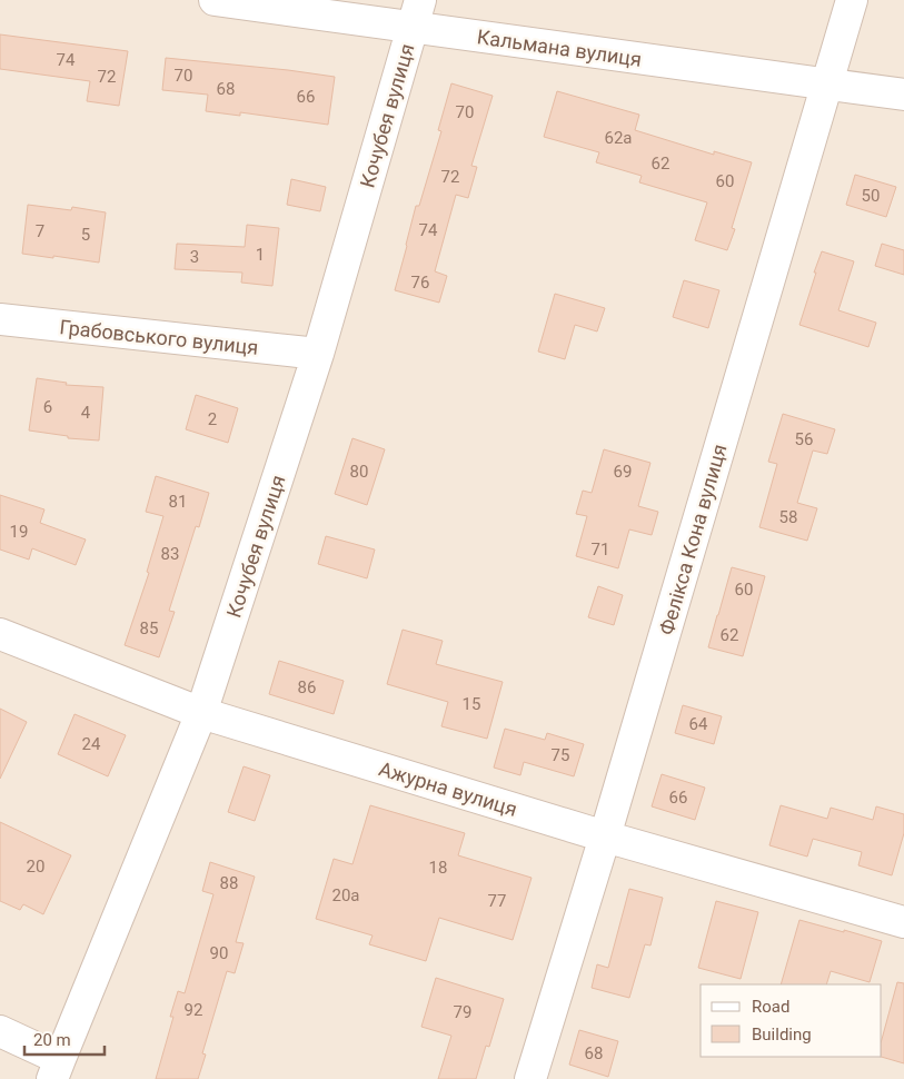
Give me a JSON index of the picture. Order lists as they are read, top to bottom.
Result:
{
  "streets": {
    "street": [
      "Кальмана вулиця",
      "Кочубея вулиця",
      "Грабовського вулиця",
      "Фелікса Кона вулиця",
      "Ажурна вулиця"
    ]
  },
  "crossings": [
    ["Кальмана вулиця", "Кочубея вулиця"],
    ["Кальмана вулиця", "Фелікса Кона вулиця"],
    ["Кочубея вулиця", "Грабовського вулиця"],
    ["Кочубея вулиця", "Ажурна вулиця"],
    ["Фелікса Кона вулиця", "Ажурна вулиця"]
  ],
  "house_numbers": [
    "74",
    "70",
    "72",
    "68",
    "66",
    "70",
    "62а",
    "62",
    "72",
    "60",
    "50",
    "74",
    "7",
    "5",
    "1",
    "3",
    "76",
    "6",
    "4",
    "2",
    "56",
    "80",
    "69",
    "81",
    "58",
    "19",
    "71",
    "83",
    "60",
    "85",
    "62",
    "86",
    "15",
    "64",
    "24",
    "75",
    "66",
    "20",
    "18",
    "88",
    "20а",
    "77",
    "90",
    "92",
    "79",
    "68"
  ],
  "legend": ["Road", "Building"],
  "scale_bar": "20 m"
}
